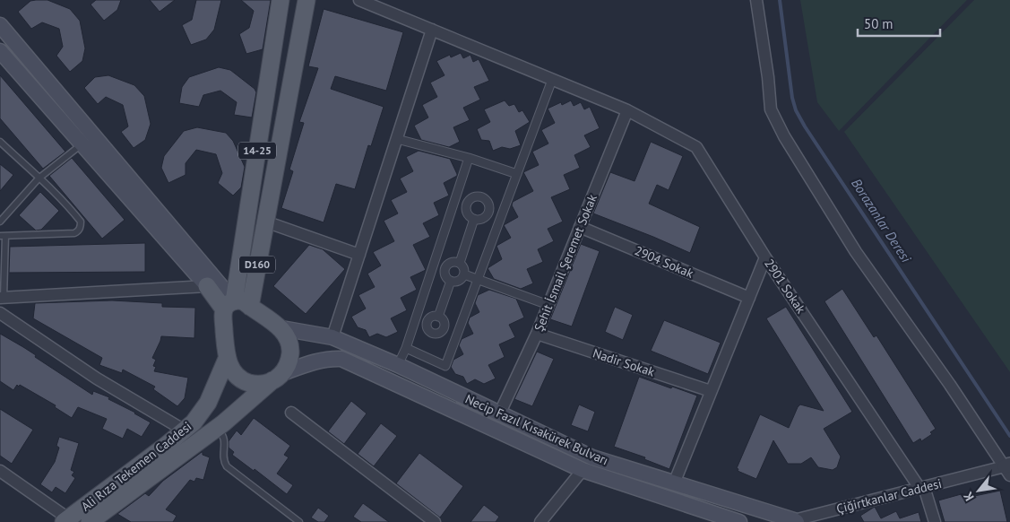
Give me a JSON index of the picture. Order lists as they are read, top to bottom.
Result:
{
  "streets": {
    "main road": [
      "14-25",
      "D160",
      "Necip Fazıl Kısakürek Bulvarı",
      "Ali Rıza Tekemen Caddesi"
    ],
    "street": [
      "2904 Sokak",
      "Şehit İsmail Şeremet Sokak",
      "2901 Sokak",
      "Nadir Sokak",
      "Çiğirtkanlar Caddesi"
    ]
  },
  "crossings": [
    ["14-25", "D160"],
    ["14-25", "Necip Fazıl Kısakürek Bulvarı"],
    ["14-25", "Ali Rıza Tekemen Caddesi"],
    ["2904 Sokak", "Şehit İsmail Şeremet Sokak"],
    ["Şehit İsmail Şeremet Sokak", "2901 Sokak"],
    ["Şehit İsmail Şeremet Sokak", "Nadir Sokak"],
    ["Şehit İsmail Şeremet Sokak", "Necip Fazıl Kısakürek Bulvarı"],
    ["D160", "Necip Fazıl Kısakürek Bulvarı"],
    ["D160", "Ali Rıza Tekemen Caddesi"],
    ["2901 Sokak", "Çiğirtkanlar Caddesi"],
    ["Necip Fazıl Kısakürek Bulvarı", "Ali Rıza Tekemen Caddesi"],
    ["Necip Fazıl Kısakürek Bulvarı", "Çiğirtkanlar Caddesi"]
  ],
  "water": ["Borazanlar Deresi"],
  "scale_bar": "50 m",
  "north": "bottom left"
}
